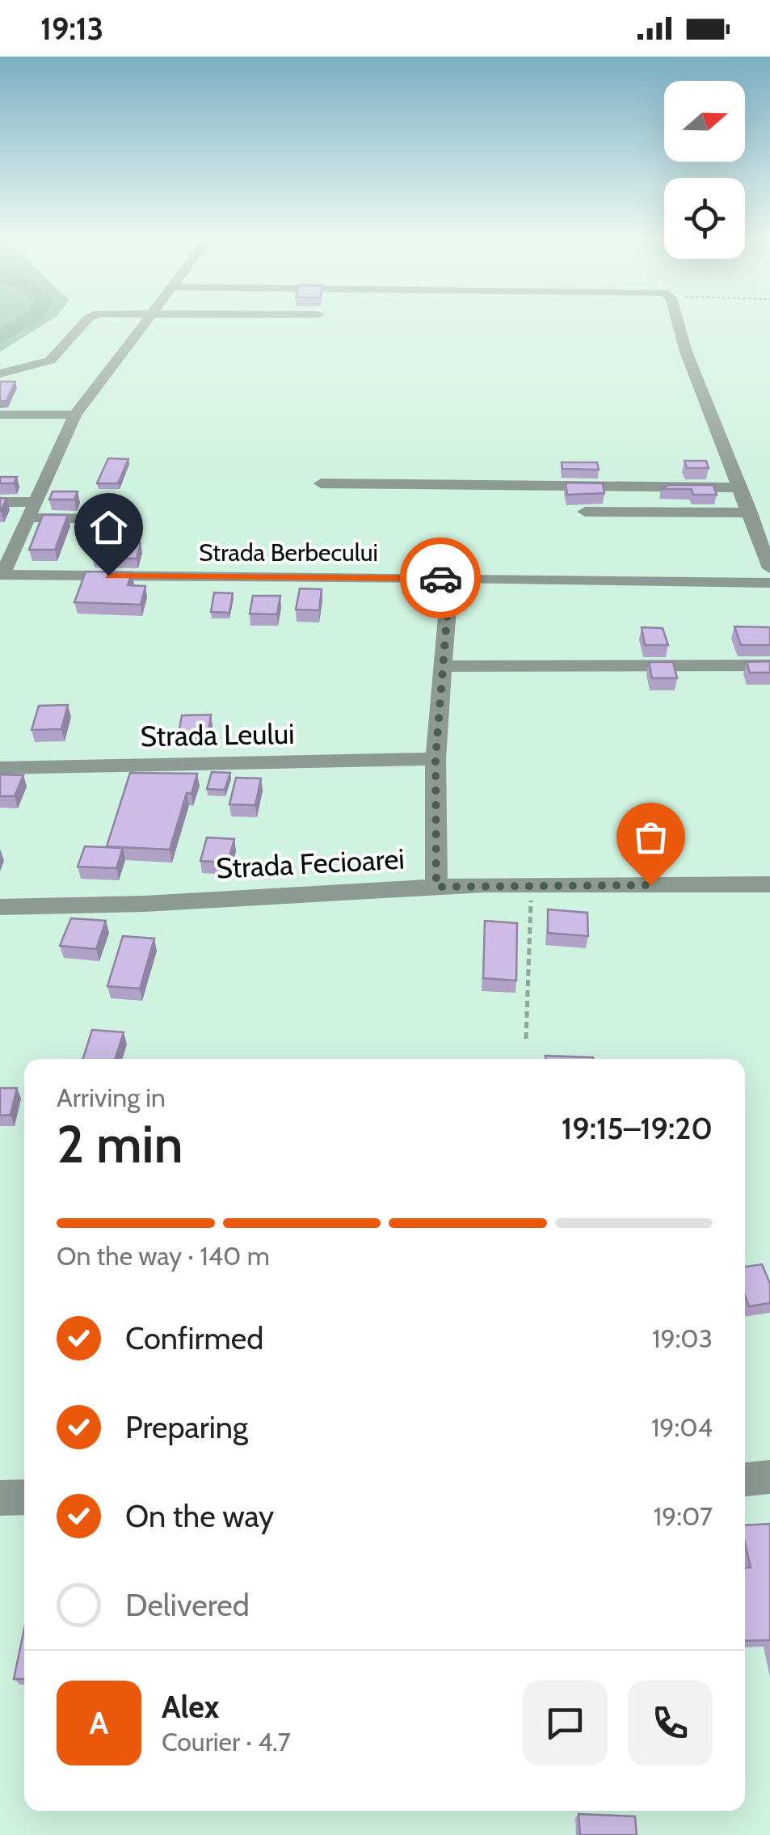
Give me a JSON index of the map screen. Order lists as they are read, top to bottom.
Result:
{
  "streets": {
    "street": ["Strada Berbecului", "Strada Leului", "Strada Fecioarei"]
  },
  "north": "right",
  "page": {
    "status": "19:13",
    "heading": ["2 min", "Arriving in", "19:15–19:20"],
    "panel": ["Alex", "Courier · 4.7"],
    "bar": "On the way · 140 m",
    "list": [
      ["Confirmed", "19:03"],
      ["Preparing", "19:04"],
      ["On the way", "19:07"],
      "Delivered"
    ],
    "round": "A"
  }
}
